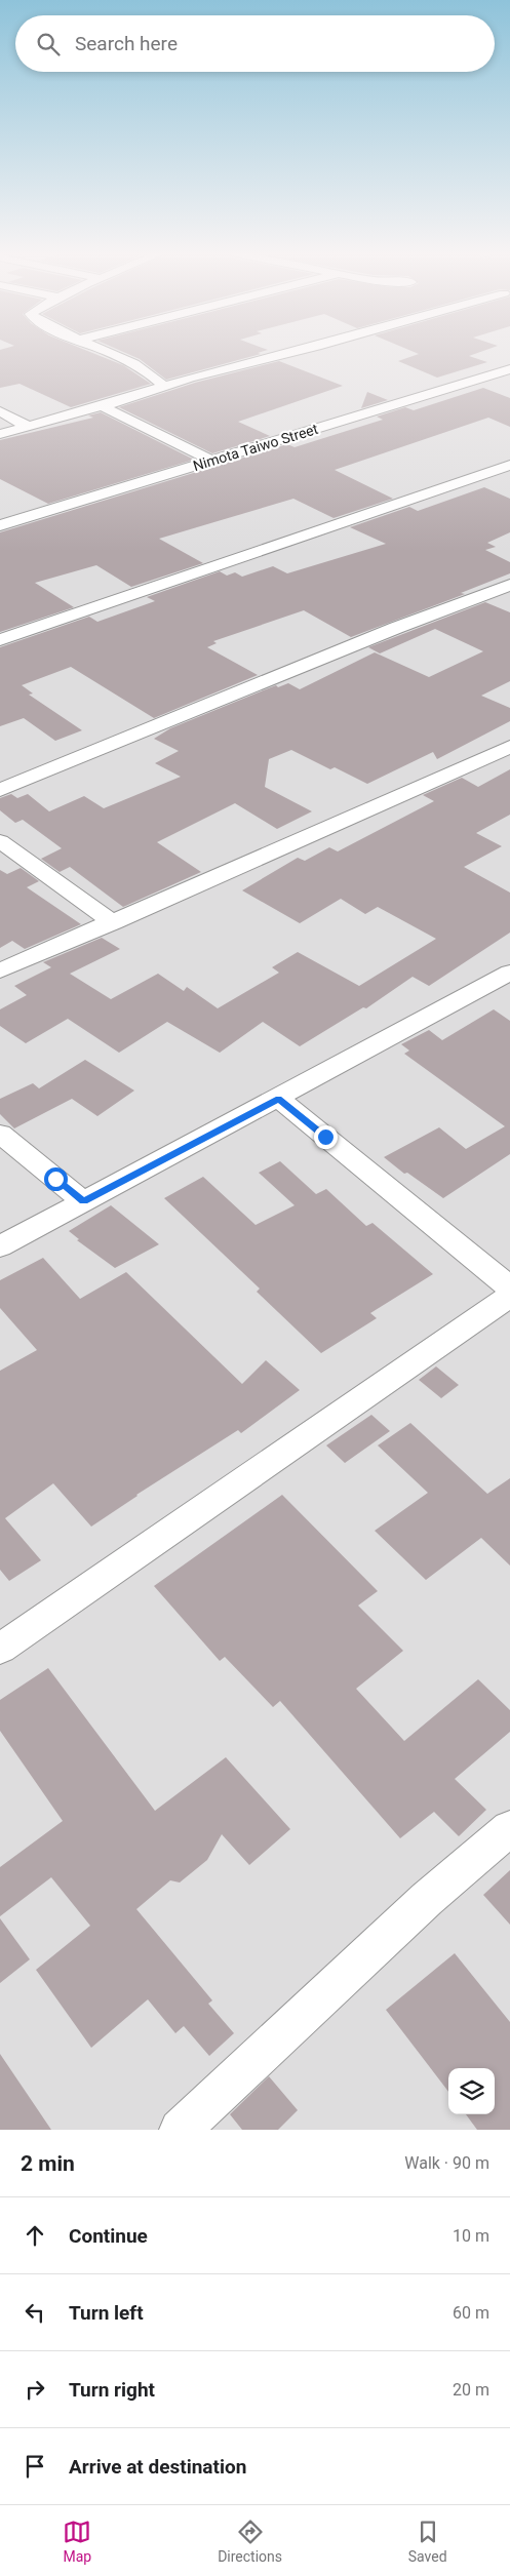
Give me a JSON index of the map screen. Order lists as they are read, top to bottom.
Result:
{
  "streets": {
    "street": ["Nimota Taiwo Street"]
  },
  "page": {
    "search": "Search here",
    "heading": ["2 min", "Walk · 90 m"],
    "list": [
      ["Continue", "10 m"],
      ["Turn left", "60 m"],
      ["Turn right", "20 m"],
      "Arrive at destination"
    ],
    "nav": ["Map", "Directions", "Saved"]
  }
}
